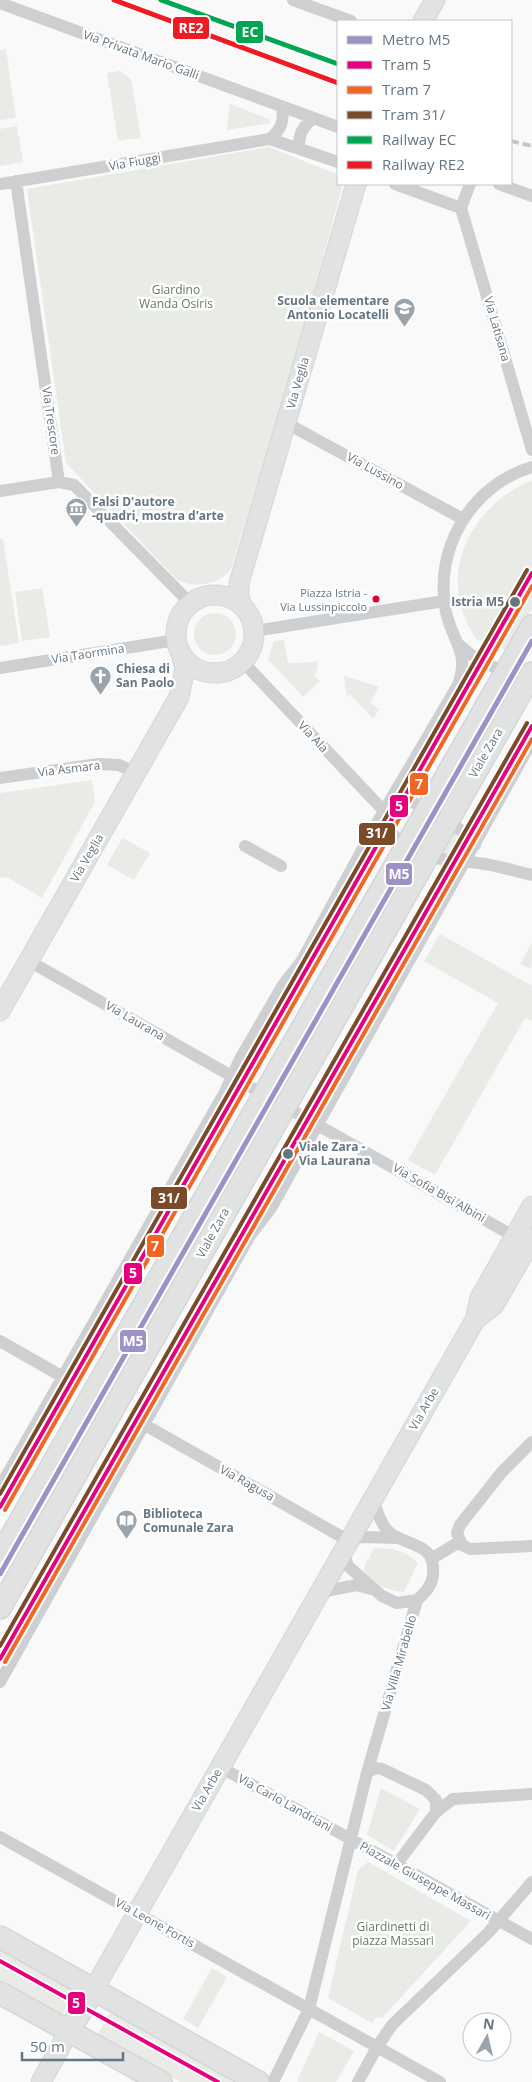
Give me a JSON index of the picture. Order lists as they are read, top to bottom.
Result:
{
  "streets": {
    "main road": ["Viale Zara"],
    "street": [
      "Via Privata Mario Galli",
      "Via Fiuggi",
      "Via Latisana",
      "Via Veglia",
      "Via Trescore",
      "Via Lussino",
      "Via Taormina",
      "Via Ala",
      "Via Asmara",
      "Via Laurana",
      "Via Sofia Bisi Albini",
      "Via Arbe",
      "Via Ragusa",
      "Via Villa Mirabello",
      "Via Carlo Landriani",
      "Piazzale Giuseppe Massari",
      "Via Leone Fortis"
    ]
  },
  "crossings": [
    ["Via Fiuggi", "Via Trescore"],
    ["Via Veglia", "Via Lussino"],
    ["Via Veglia", "Via Taormina"],
    ["Via Veglia", "Via Ala"],
    ["Via Veglia", "Via Asmara"],
    ["Via Veglia", "Via Laurana"],
    ["Via Taormina", "Via Ala"],
    ["Viale Zara", "Via Sofia Bisi Albini"],
    ["Via Sofia Bisi Albini", "Via Arbe"],
    ["Via Arbe", "Via Ragusa"],
    ["Via Arbe", "Via Villa Mirabello"],
    ["Via Arbe", "Via Carlo Landriani"],
    ["Via Arbe", "Via Leone Fortis"],
    ["Via Ragusa", "Via Villa Mirabello"],
    ["Via Villa Mirabello", "Via Carlo Landriani"],
    ["Via Villa Mirabello", "Piazzale Giuseppe Massari"],
    ["Via Carlo Landriani", "Piazzale Giuseppe Massari"],
    ["Piazzale Giuseppe Massari", "Via Leone Fortis"]
  ],
  "parks": ["Giardino Wanda Osiris", "Giardinetti di piazza Massari"],
  "places": {
    "school or university": ["Scuola elementare Antonio Locatelli"],
    "museum": ["Falsi D'autore -quadri, mostra d'arte"],
    "other": ["Piazza Istria - Via Lussinpiccolo", "Istria M5", "Viale Zara - Via Laurana"],
    "church": ["Chiesa di San Paolo"],
    "library": ["Biblioteca Comunale Zara"]
  },
  "lines": [
    "rail line EC",
    "rail line RE2",
    "tram line 31/",
    "tram line 5",
    "tram line 7",
    "metro line M5"
  ],
  "legend": [
    "Metro M5",
    "Tram 5",
    "Tram 7",
    "Tram 31/",
    "Railway EC",
    "Railway RE2"
  ],
  "scale_bar": "50 m",
  "north": "top"
}
